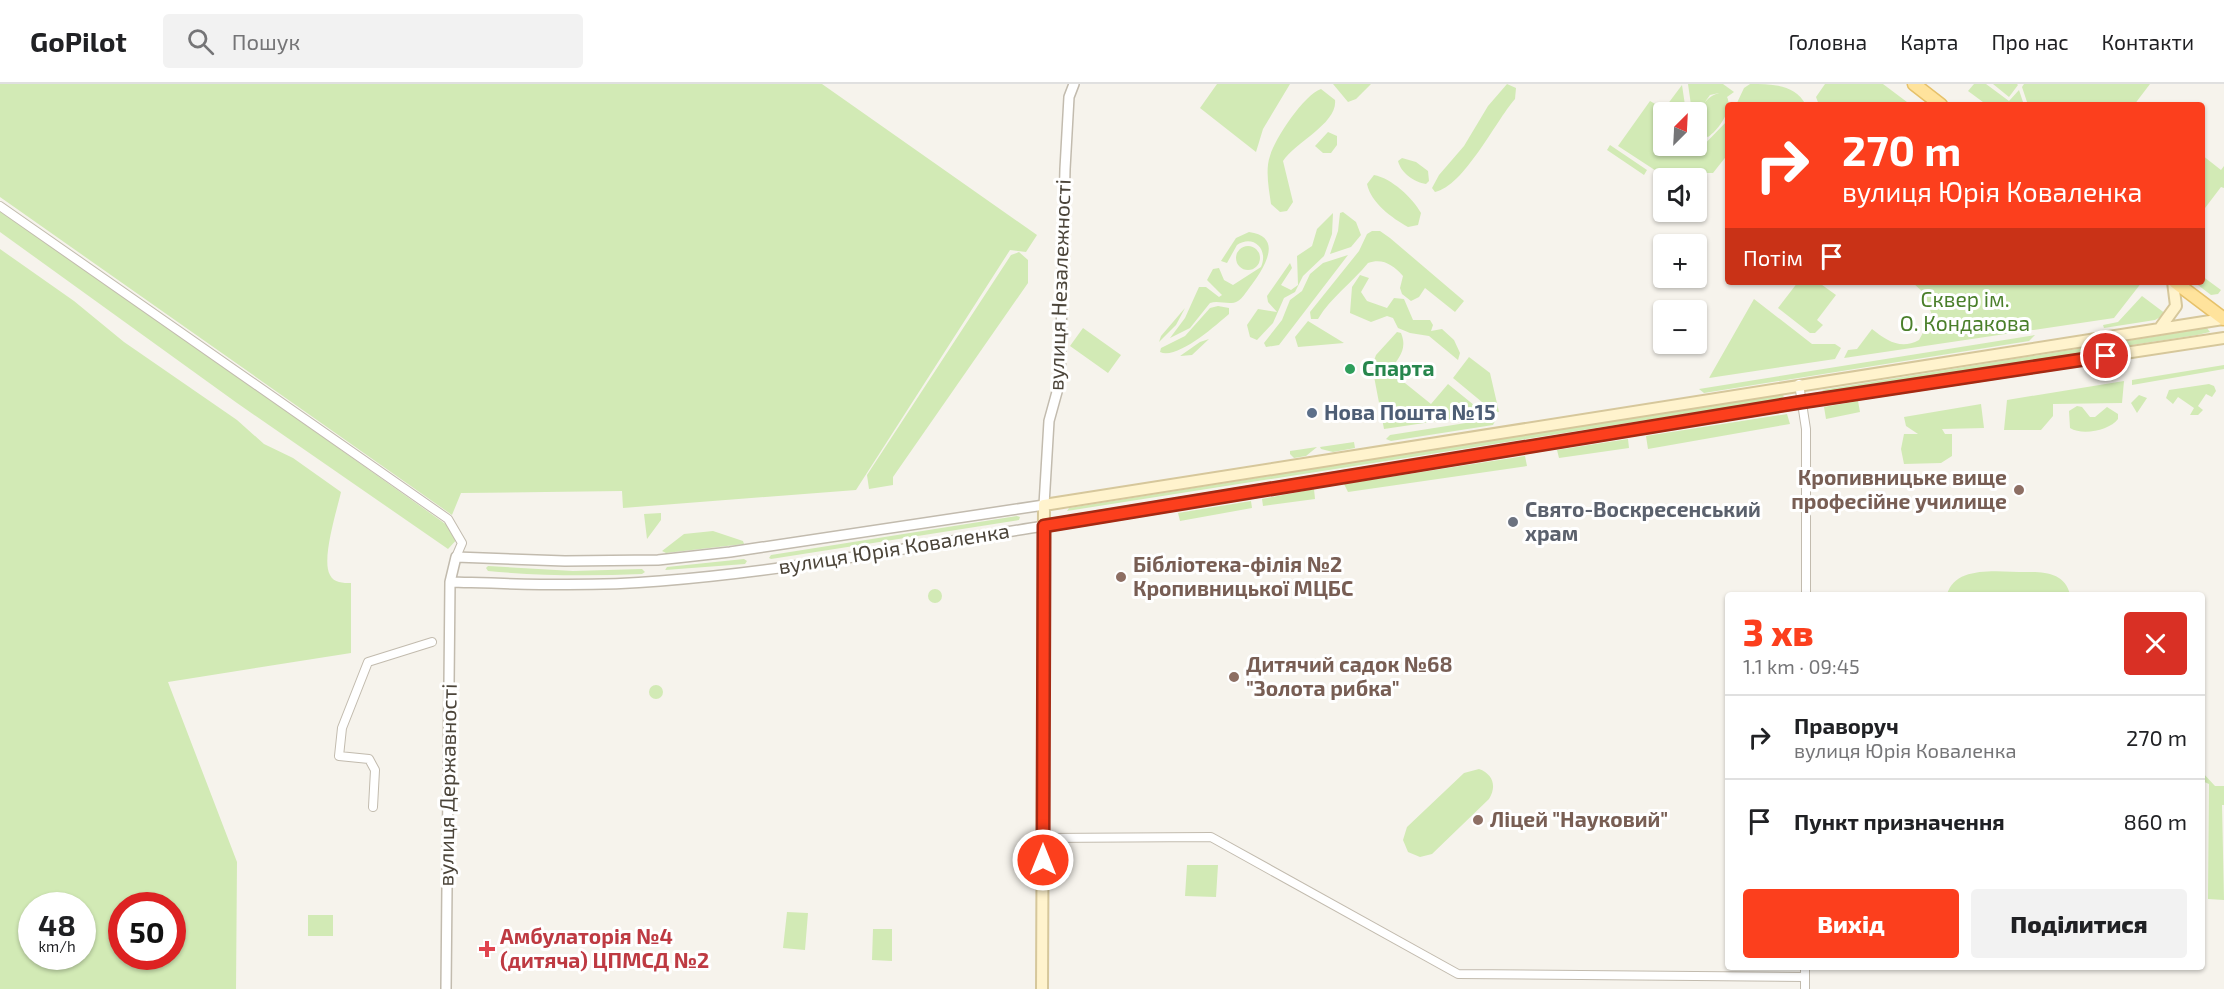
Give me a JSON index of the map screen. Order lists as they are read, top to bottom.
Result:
{
  "streets": {
    "main road": ["вулиця Незалежності", "вулиця Юрія Коваленка"],
    "street": ["вулиця Державності"]
  },
  "crossings": [
    ["вулиця Незалежності", "вулиця Юрія Коваленка"],
    ["вулиця Юрія Коваленка", "вулиця Державності"]
  ],
  "parks": ["Сквер ім. О. Кондакова"],
  "places": {
    "other": [
      "Спарта",
      "Нова Пошта №15",
      "Кропивницьке вище професійне училище",
      "Свято-Воскресенський храм",
      "Бібліотека-філія №2 Кропивницької МЦБС",
      "Дитячий садок №68 \"Золота рибка\"",
      "Ліцей \"Науковий\""
    ],
    "health": ["Амбулаторія №4 (дитяча) ЦПМСД №2"]
  },
  "north": "top right",
  "page": {
    "header": "GoPilot",
    "search": "Пошук",
    "nav": [
      "Головна",
      "Карта",
      "Про нас",
      "Контакти"
    ],
    "map_buttons": ["+", "−"],
    "turn": ["270 m", "вулиця Юрія Коваленка"],
    "then": "Потім",
    "heading": ["3 хв", "1.1 km · 09:45"],
    "list": [
      {
        "name": "Праворуч",
        "note": "вулиця Юрія Коваленка",
        "value": "270 m"
      },
      {
        "name": "Пункт призначення",
        "value": "860 m"
      }
    ],
    "buttons": ["Вихід", "Поділитися"],
    "speed": "48 km/h",
    "limit": "50"
  }
}
